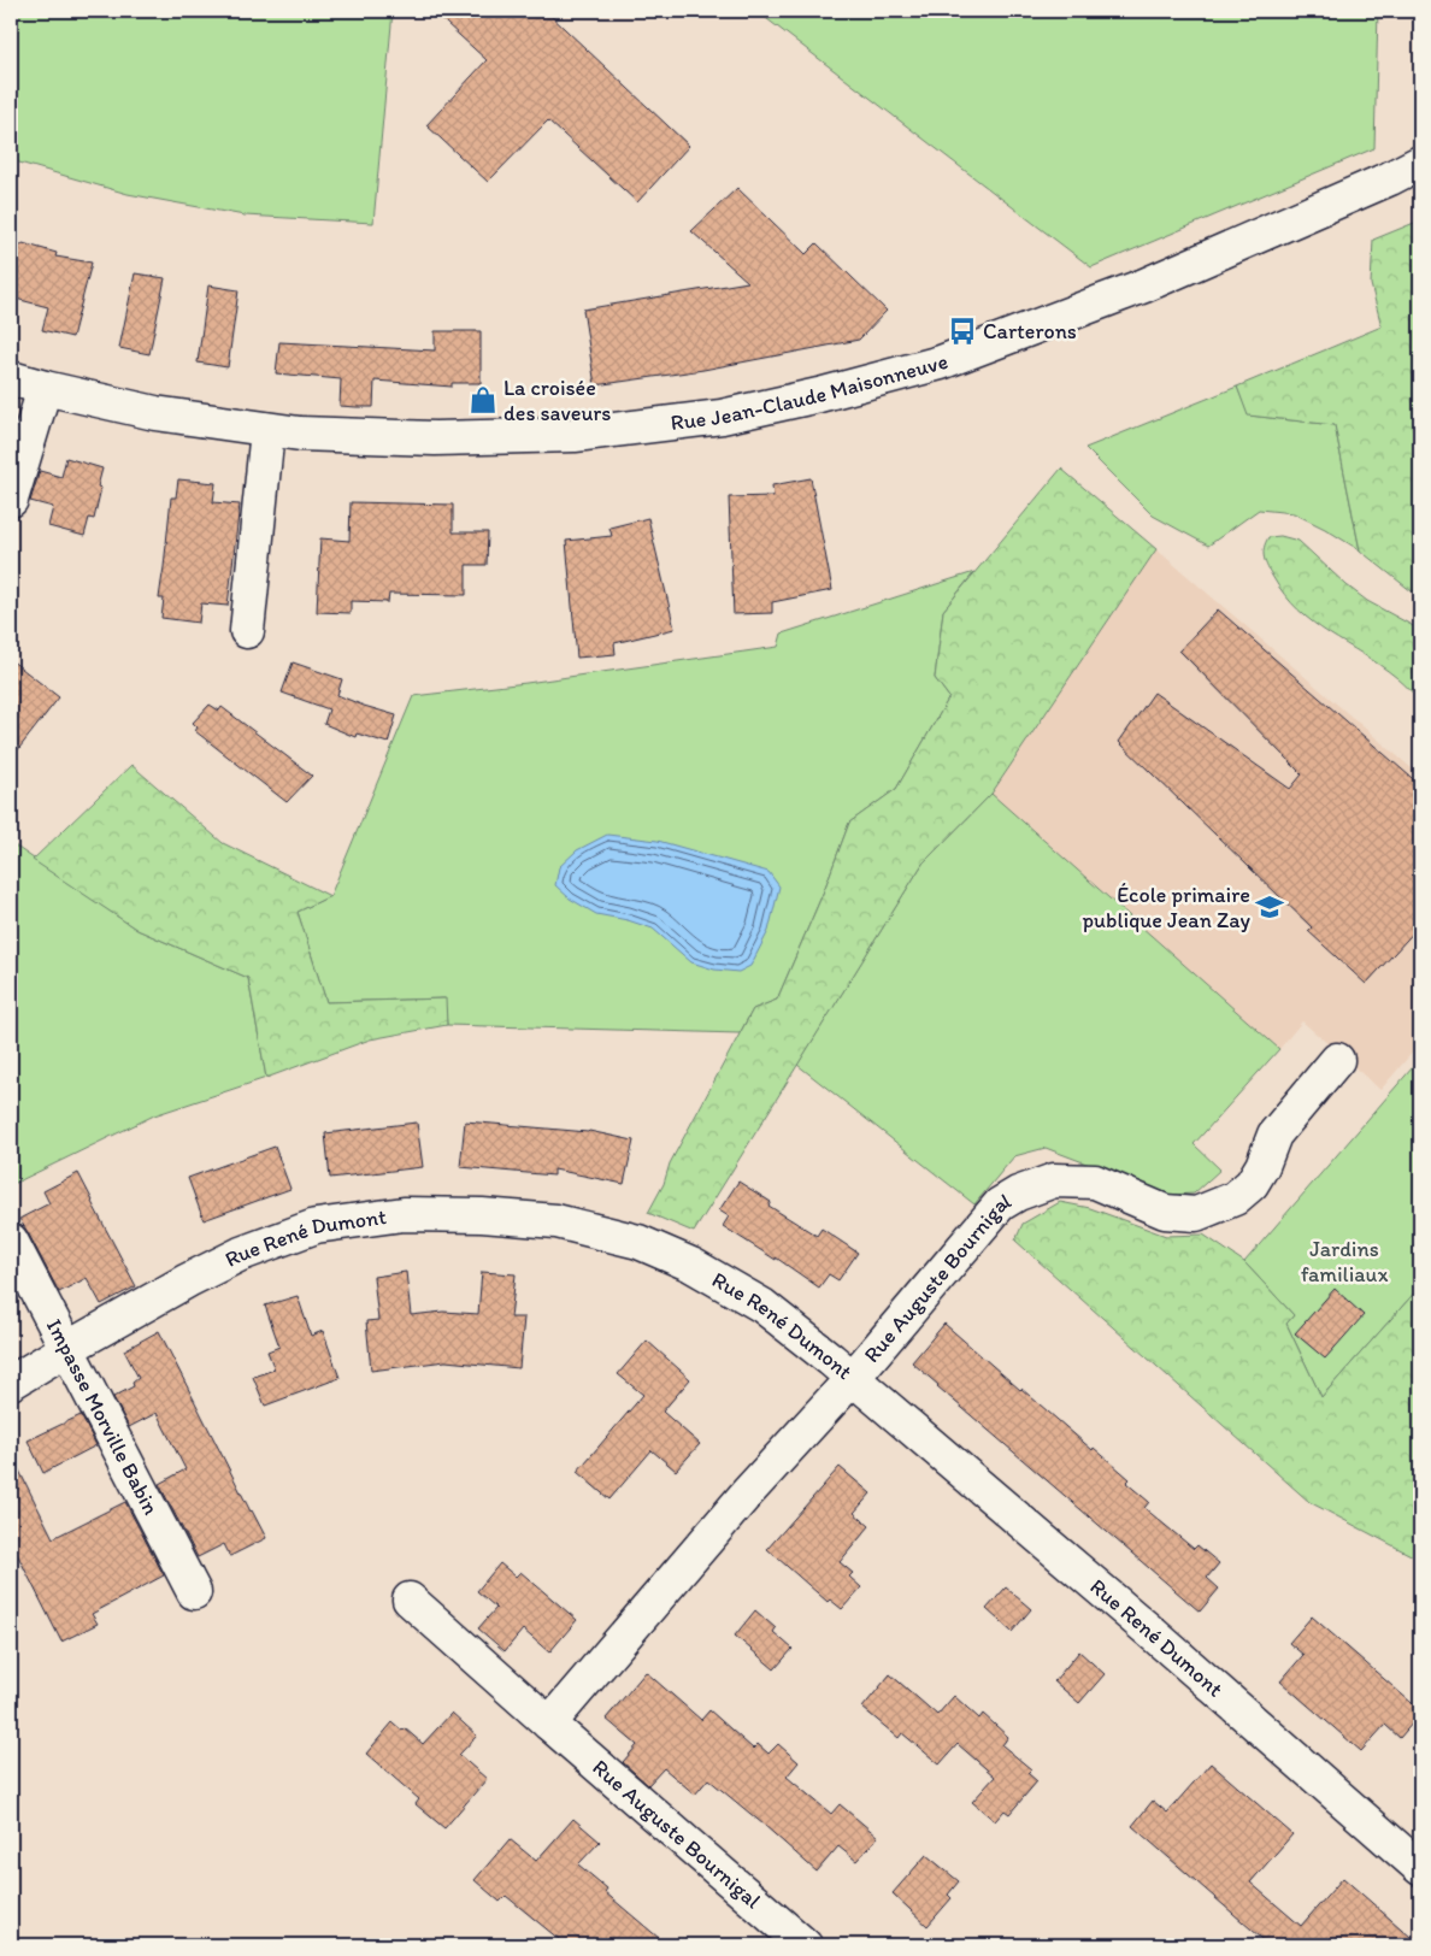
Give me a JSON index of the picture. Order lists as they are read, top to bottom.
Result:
{
  "streets": {
    "street": [
      "Rue Jean-Claude Maisonneuve",
      "Rue René Dumont",
      "Rue Auguste Bournigal",
      "Impasse Morville Babin"
    ]
  },
  "crossings": [
    ["Rue René Dumont", "Rue Auguste Bournigal"],
    ["Rue René Dumont", "Impasse Morville Babin"]
  ],
  "parks": ["Jardins familiaux"],
  "places": {
    "bus stop": ["Carterons"],
    "shop": ["La croisée des saveurs"],
    "school or university": ["École primaire publique Jean Zay"]
  }
}
